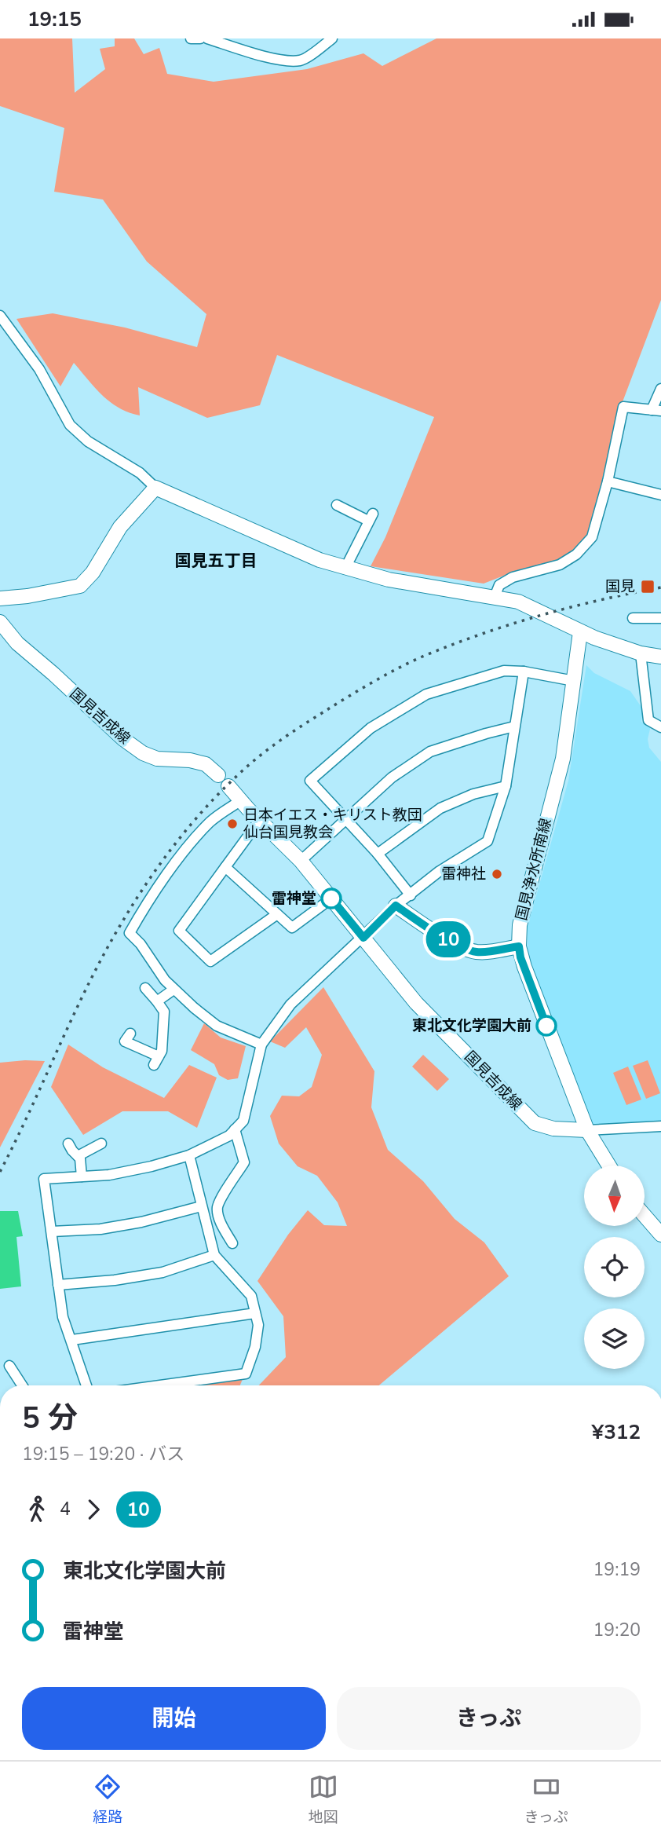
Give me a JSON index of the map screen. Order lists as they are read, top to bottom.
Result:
{
  "streets": {
    "street": ["国見吉成線", "国見浄水所南線"]
  },
  "crossings": [
    ["国見吉成線", "国見浄水所南線"]
  ],
  "districts": ["国見五丁目"],
  "places": {
    "transit": ["国見"],
    "other": [
      "日本イエス・キリスト教団 仙台国見教会",
      "雷神社",
      "雷神堂",
      "東北文化学園大前"
    ]
  },
  "lines": ["bus line 10"],
  "north": "bottom",
  "page": {
    "status": "19:15",
    "on_map": "10",
    "heading": ["5 分", "19:15 – 19:20 · バス", "¥312"],
    "legs": ["4", "10"],
    "list": [
      {
        "name": "東北文化学園大前",
        "value": "19:19"
      },
      {
        "name": "雷神堂",
        "value": "19:20"
      }
    ],
    "buttons": ["開始", "きっぷ"],
    "tabs": ["経路", "地図", "きっぷ"]
  }
}
